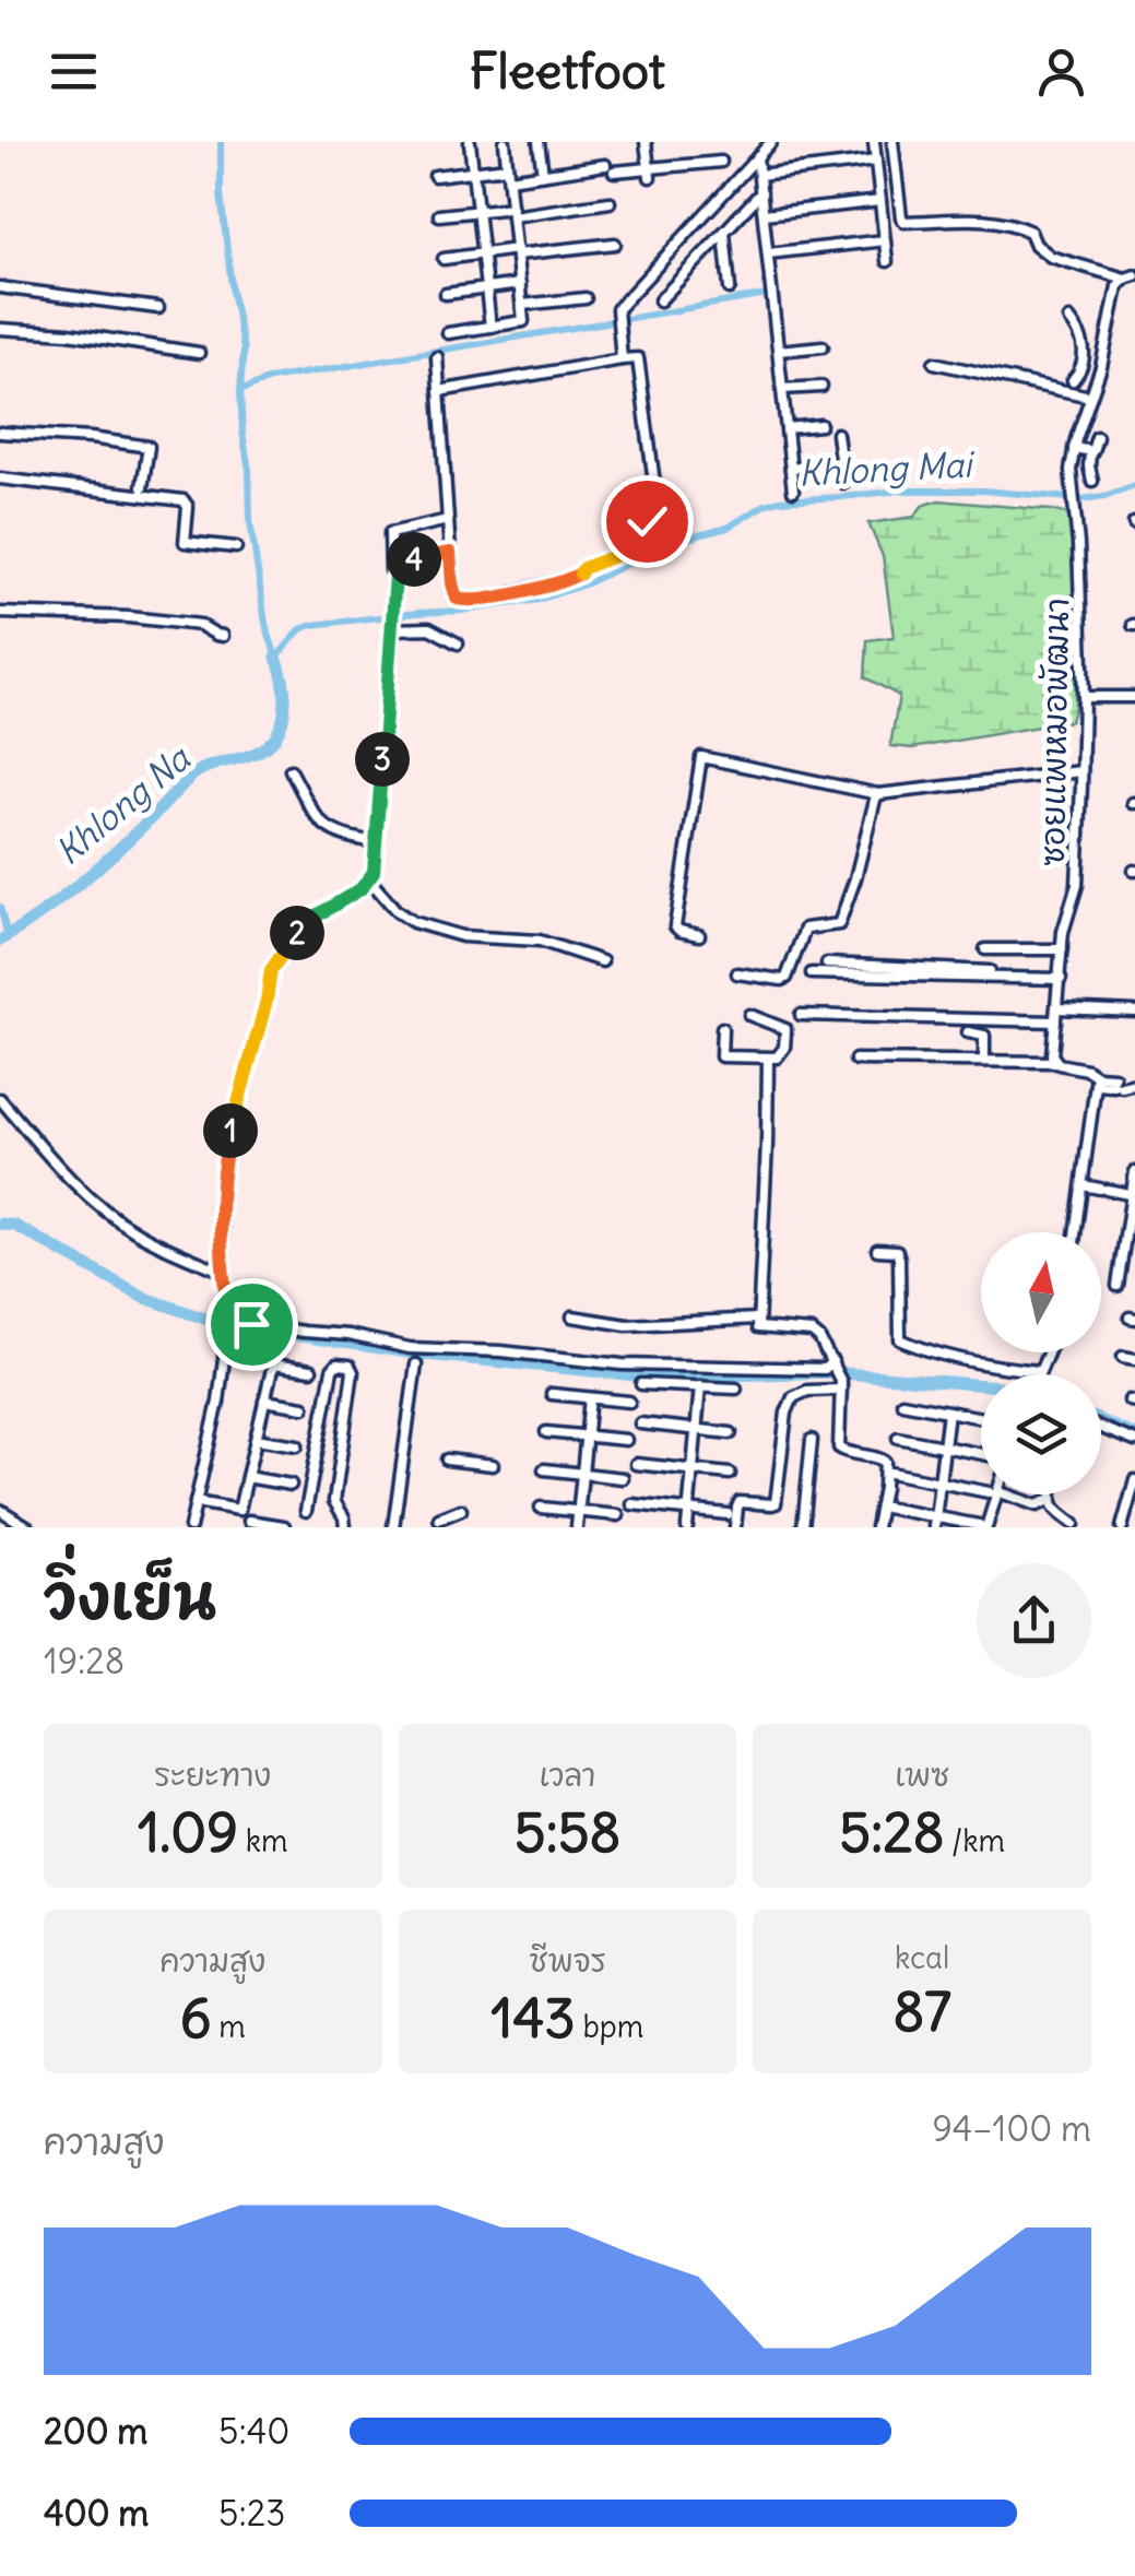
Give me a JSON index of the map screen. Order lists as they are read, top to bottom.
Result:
{
  "streets": {
    "street": ["ซอยแพหมอพัฒนา"]
  },
  "water": ["Khlong Mai", "Khlong Na"],
  "north": "top",
  "page": {
    "header": "Fleetfoot",
    "pins": [
      "4",
      "3",
      "2",
      "1"
    ],
    "heading": ["วิ่งเย็น", "19:28"],
    "stats": [
      ["ระยะทาง", "1.09 km"],
      ["เวลา", "5:58"],
      ["เพซ", "5:28 /km"],
      ["ความสูง", "6 m"],
      ["ชีพจร", "143 bpm"],
      ["kcal", "87"]
    ],
    "chart": ["ความสูง", "94–100 m"],
    "list": [
      {
        "name": "200 m",
        "note": "5:40"
      },
      {
        "name": "400 m",
        "note": "5:23"
      }
    ]
  }
}
